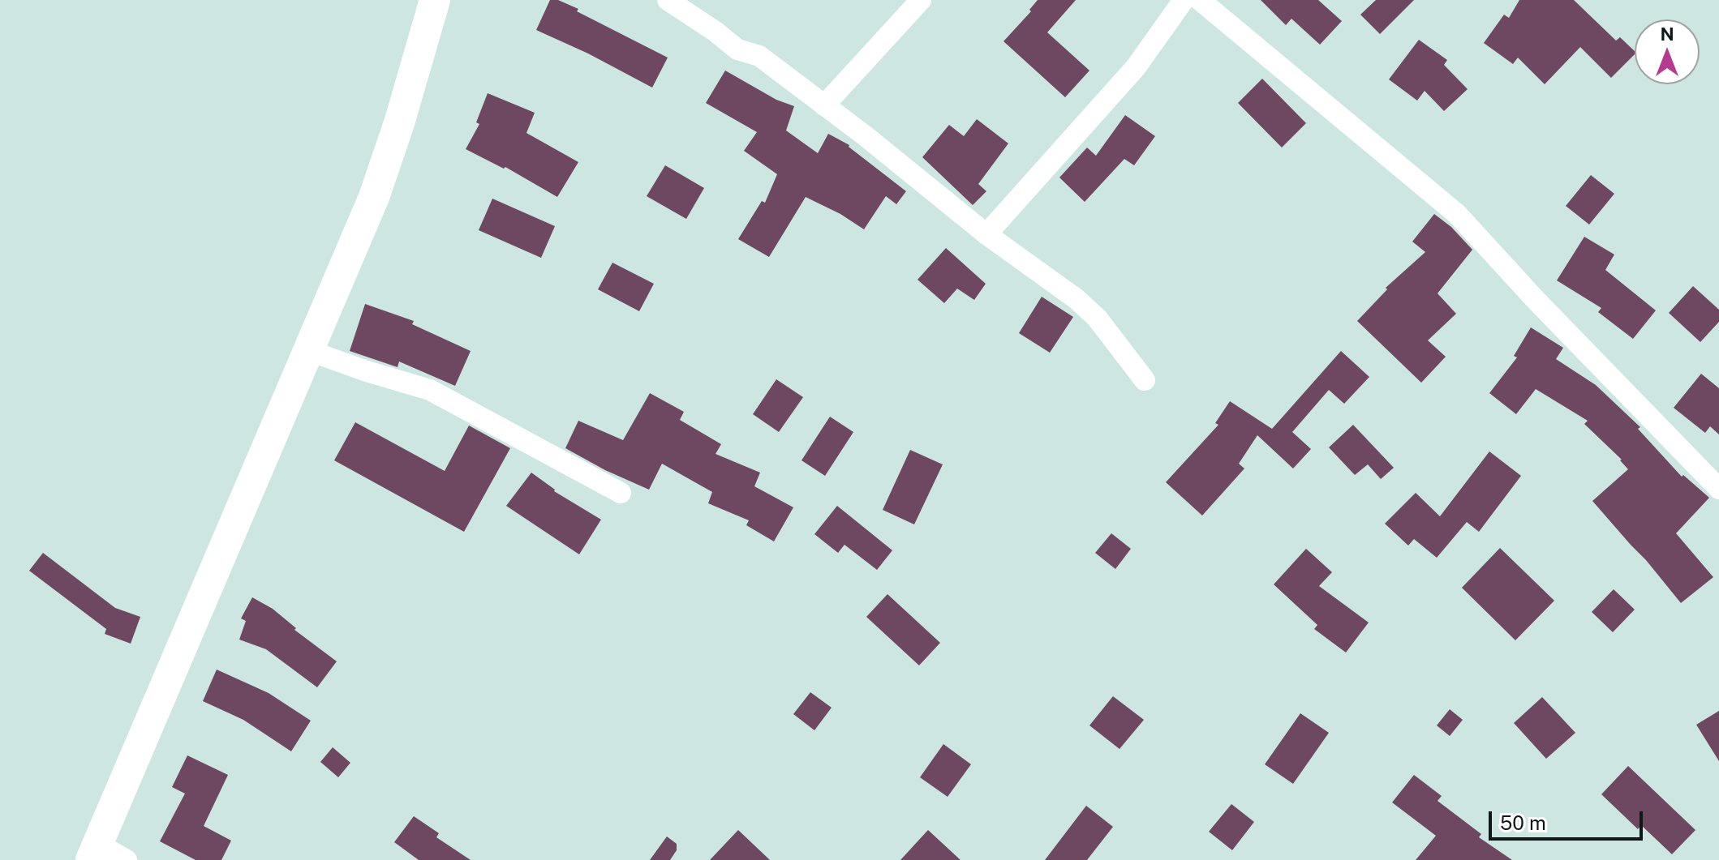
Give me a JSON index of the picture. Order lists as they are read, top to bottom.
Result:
{
  "scale_bar": "50 m",
  "north": "top"
}
